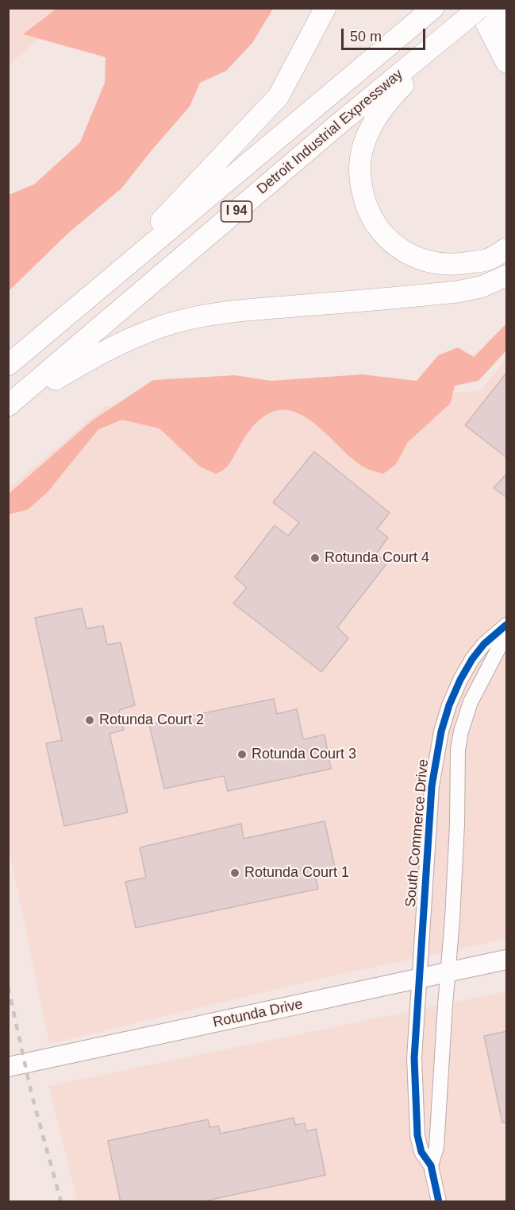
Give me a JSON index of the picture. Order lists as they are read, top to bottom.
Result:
{
  "streets": {
    "highway": ["Detroit Industrial Expressway", "I 94"],
    "main road": ["Rotunda Drive"],
    "street": ["South Commerce Drive"]
  },
  "crossings": [
    ["South Commerce Drive", "Rotunda Drive"]
  ],
  "places": [
    "Rotunda Court 4",
    "Rotunda Court 2",
    "Rotunda Court 3",
    "Rotunda Court 1"
  ],
  "scale_bar": "50 m"
}
